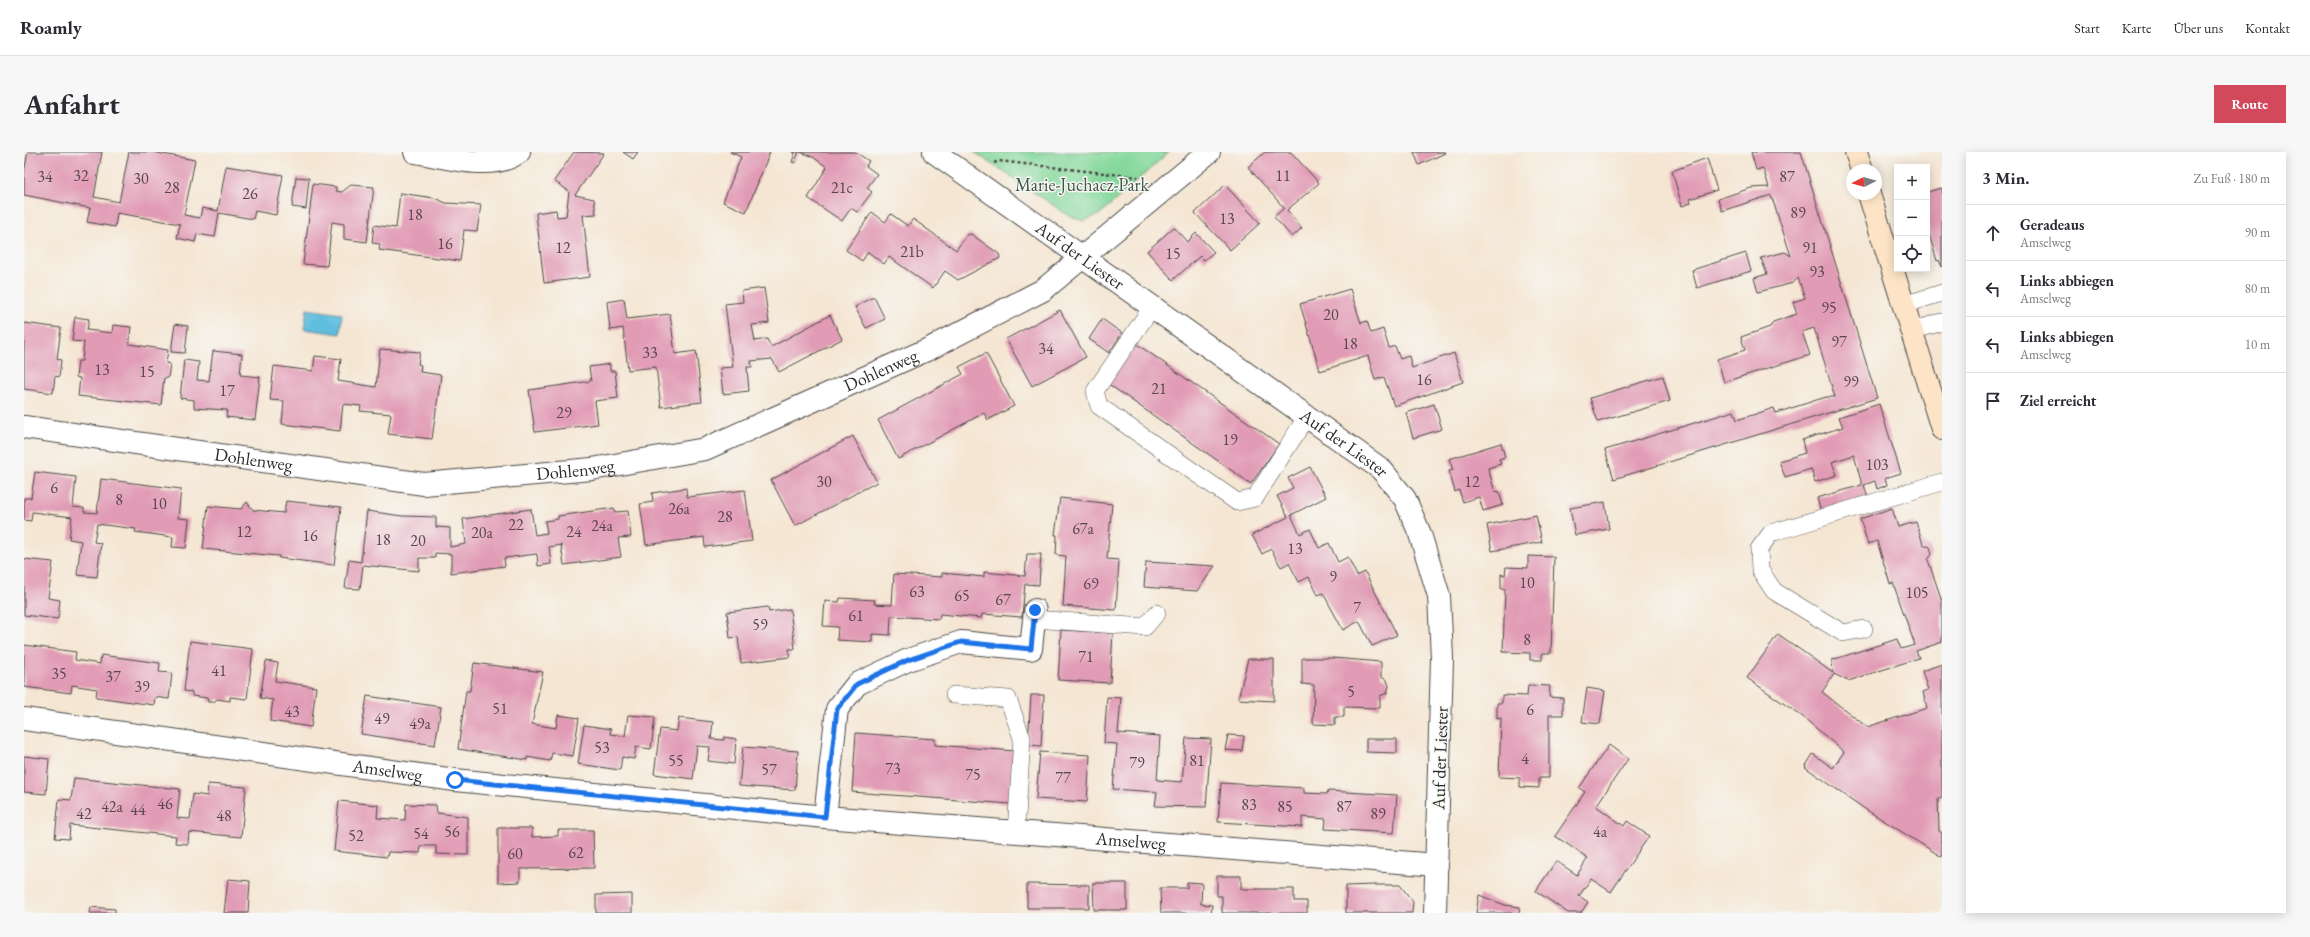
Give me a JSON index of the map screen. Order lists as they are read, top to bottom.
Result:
{
  "streets": {
    "street": ["Auf der Liester", "Dohlenweg", "Amselweg"]
  },
  "crossings": [
    ["Auf der Liester", "Dohlenweg"],
    ["Auf der Liester", "Amselweg"]
  ],
  "parks": ["Marie-Juchacz-Park"],
  "house_numbers": [
    "32",
    "11",
    "34",
    "87",
    "30",
    "28",
    "21c",
    "26",
    "89",
    "18",
    "13",
    "16",
    "12",
    "91",
    "21b",
    "15",
    "93",
    "95",
    "20",
    "97",
    "18",
    "34",
    "33",
    "13",
    "15",
    "16",
    "99",
    "21",
    "17",
    "29",
    "19",
    "103",
    "30",
    "12",
    "6",
    "8",
    "10",
    "26a",
    "28",
    "22",
    "24a",
    "67a",
    "12",
    "24",
    "20a",
    "16",
    "18",
    "20",
    "13",
    "9",
    "10",
    "69",
    "63",
    "105",
    "65",
    "67",
    "7",
    "61",
    "59",
    "8",
    "71",
    "41",
    "35",
    "37",
    "39",
    "5",
    "51",
    "6",
    "43",
    "49",
    "49a",
    "53",
    "4",
    "55",
    "81",
    "79",
    "73",
    "57",
    "75",
    "77",
    "46",
    "83",
    "42a",
    "85",
    "87",
    "44",
    "42",
    "89",
    "48",
    "56",
    "4a",
    "54",
    "52",
    "62",
    "60"
  ],
  "north": "left",
  "page": {
    "header": "Roamly",
    "nav": [
      "Start",
      "Karte",
      "Über uns",
      "Kontakt"
    ],
    "buttons": "Route",
    "title": "Anfahrt",
    "heading": ["3 Min.", "Zu Fuß · 180 m"],
    "map_buttons": ["+", "−"],
    "list": [
      ["Geradeaus", "Amselweg", "90 m"],
      ["Links abbiegen", "Amselweg", "80 m"],
      ["Links abbiegen", "Amselweg", "10 m"],
      "Ziel erreicht"
    ]
  }
}
